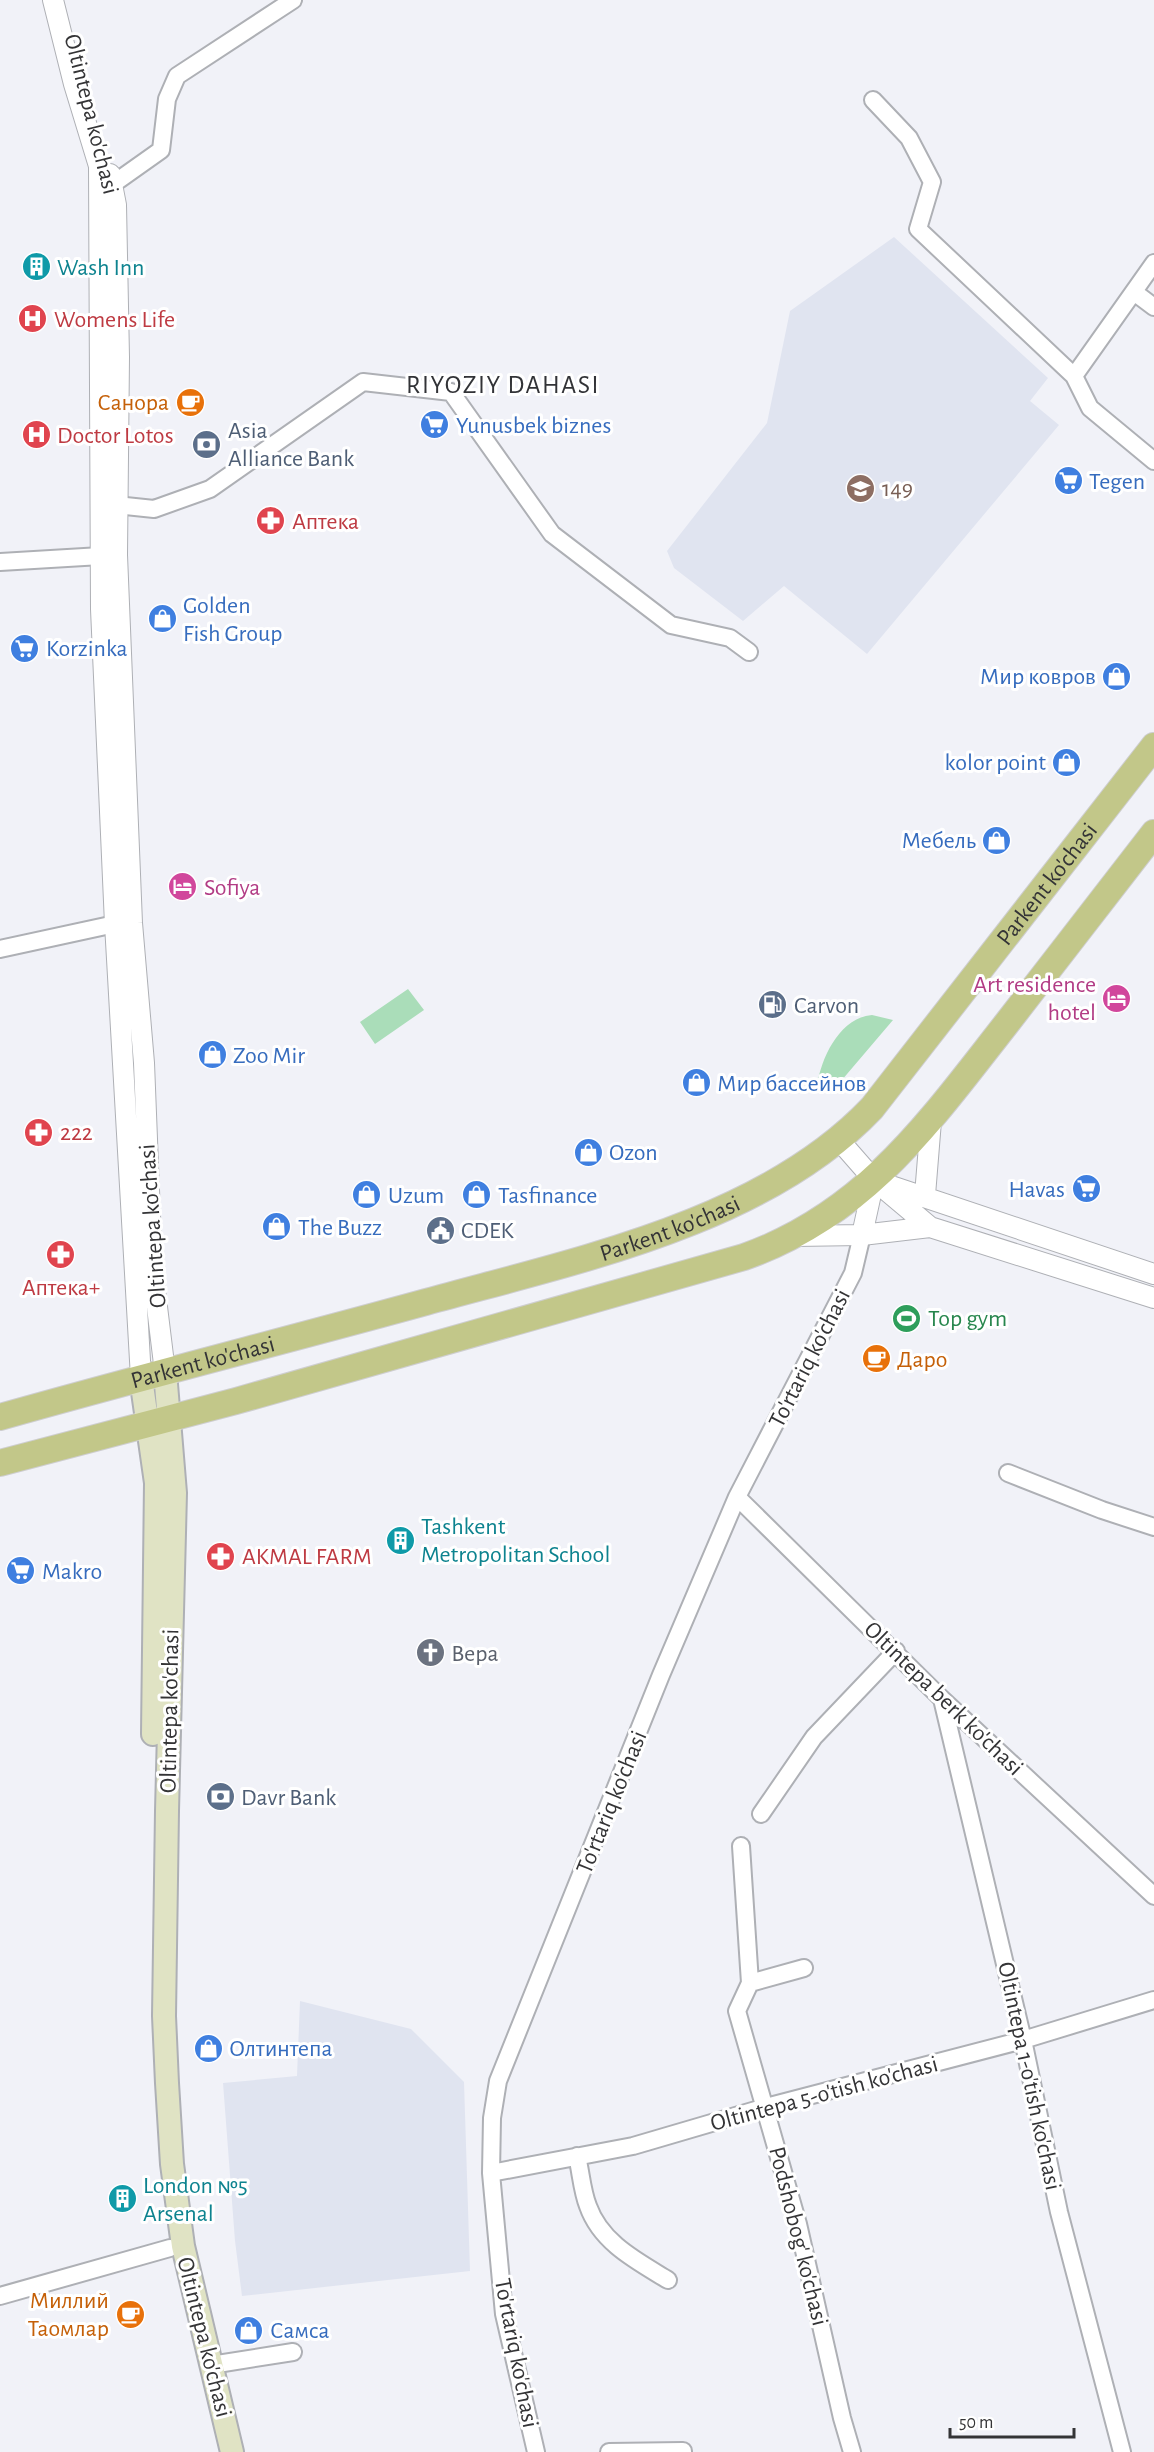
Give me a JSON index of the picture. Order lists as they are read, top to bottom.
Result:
{
  "streets": {
    "main road": ["Oltintepa ko'chasi", "Parkent ko'chasi"],
    "street": [
      "To'rtariq ko'chasi",
      "Oltintepa berk ko'chasi",
      "Oltintepa 1-o'tish ko'chasi",
      "Oltintepa 5-o'tish ko'chasi",
      "Podshobog' ko'chasi"
    ]
  },
  "crossings": [
    ["Oltintepa ko'chasi", "Parkent ko'chasi"],
    ["Parkent ko'chasi", "To'rtariq ko'chasi"],
    ["To'rtariq ko'chasi", "Oltintepa berk ko'chasi"],
    ["To'rtariq ko'chasi", "Oltintepa 5-o'tish ko'chasi"],
    ["Oltintepa berk ko'chasi", "Oltintepa 1-o'tish ko'chasi"],
    ["Oltintepa 1-o'tish ko'chasi", "Oltintepa 5-o'tish ko'chasi"],
    ["Oltintepa 5-o'tish ko'chasi", "Podshobog' ko'chasi"]
  ],
  "districts": ["RIYOZIY DAHASI"],
  "places": {
    "building": ["Wash Inn", "Tashkent Metropolitan School", "London №5 Arsenal"],
    "hospital": ["Womens Life", "Doctor Lotos"],
    "cafe": ["Санора", "Даро", "Миллий Таомлар"],
    "supermarket": [
      "Yunusbek biznes",
      "Tegen",
      "Korzinka",
      "Havas",
      "Makro"
    ],
    "bank": ["Asia Alliance Bank", "Davr Bank"],
    "school or university": ["149"],
    "pharmacy": [
      "Аптека",
      "222",
      "Аптека+",
      "AKMAL FARM"
    ],
    "shop": [
      "Golden Fish Group",
      "Мир ковров",
      "kolor point",
      "Мебель",
      "Zoo Mir",
      "Мир бассейнов",
      "Ozon",
      "Uzum",
      "Tasfinance",
      "The Buzz",
      "Олтинтепа",
      "Самса"
    ],
    "hotel": ["Sofiya", "Art residence hotel"],
    "fuel station": ["Carvon"],
    "public building": ["CDEK"],
    "sports": ["Top gym"],
    "church": ["Вера"]
  },
  "scale_bar": "50 m"
}
